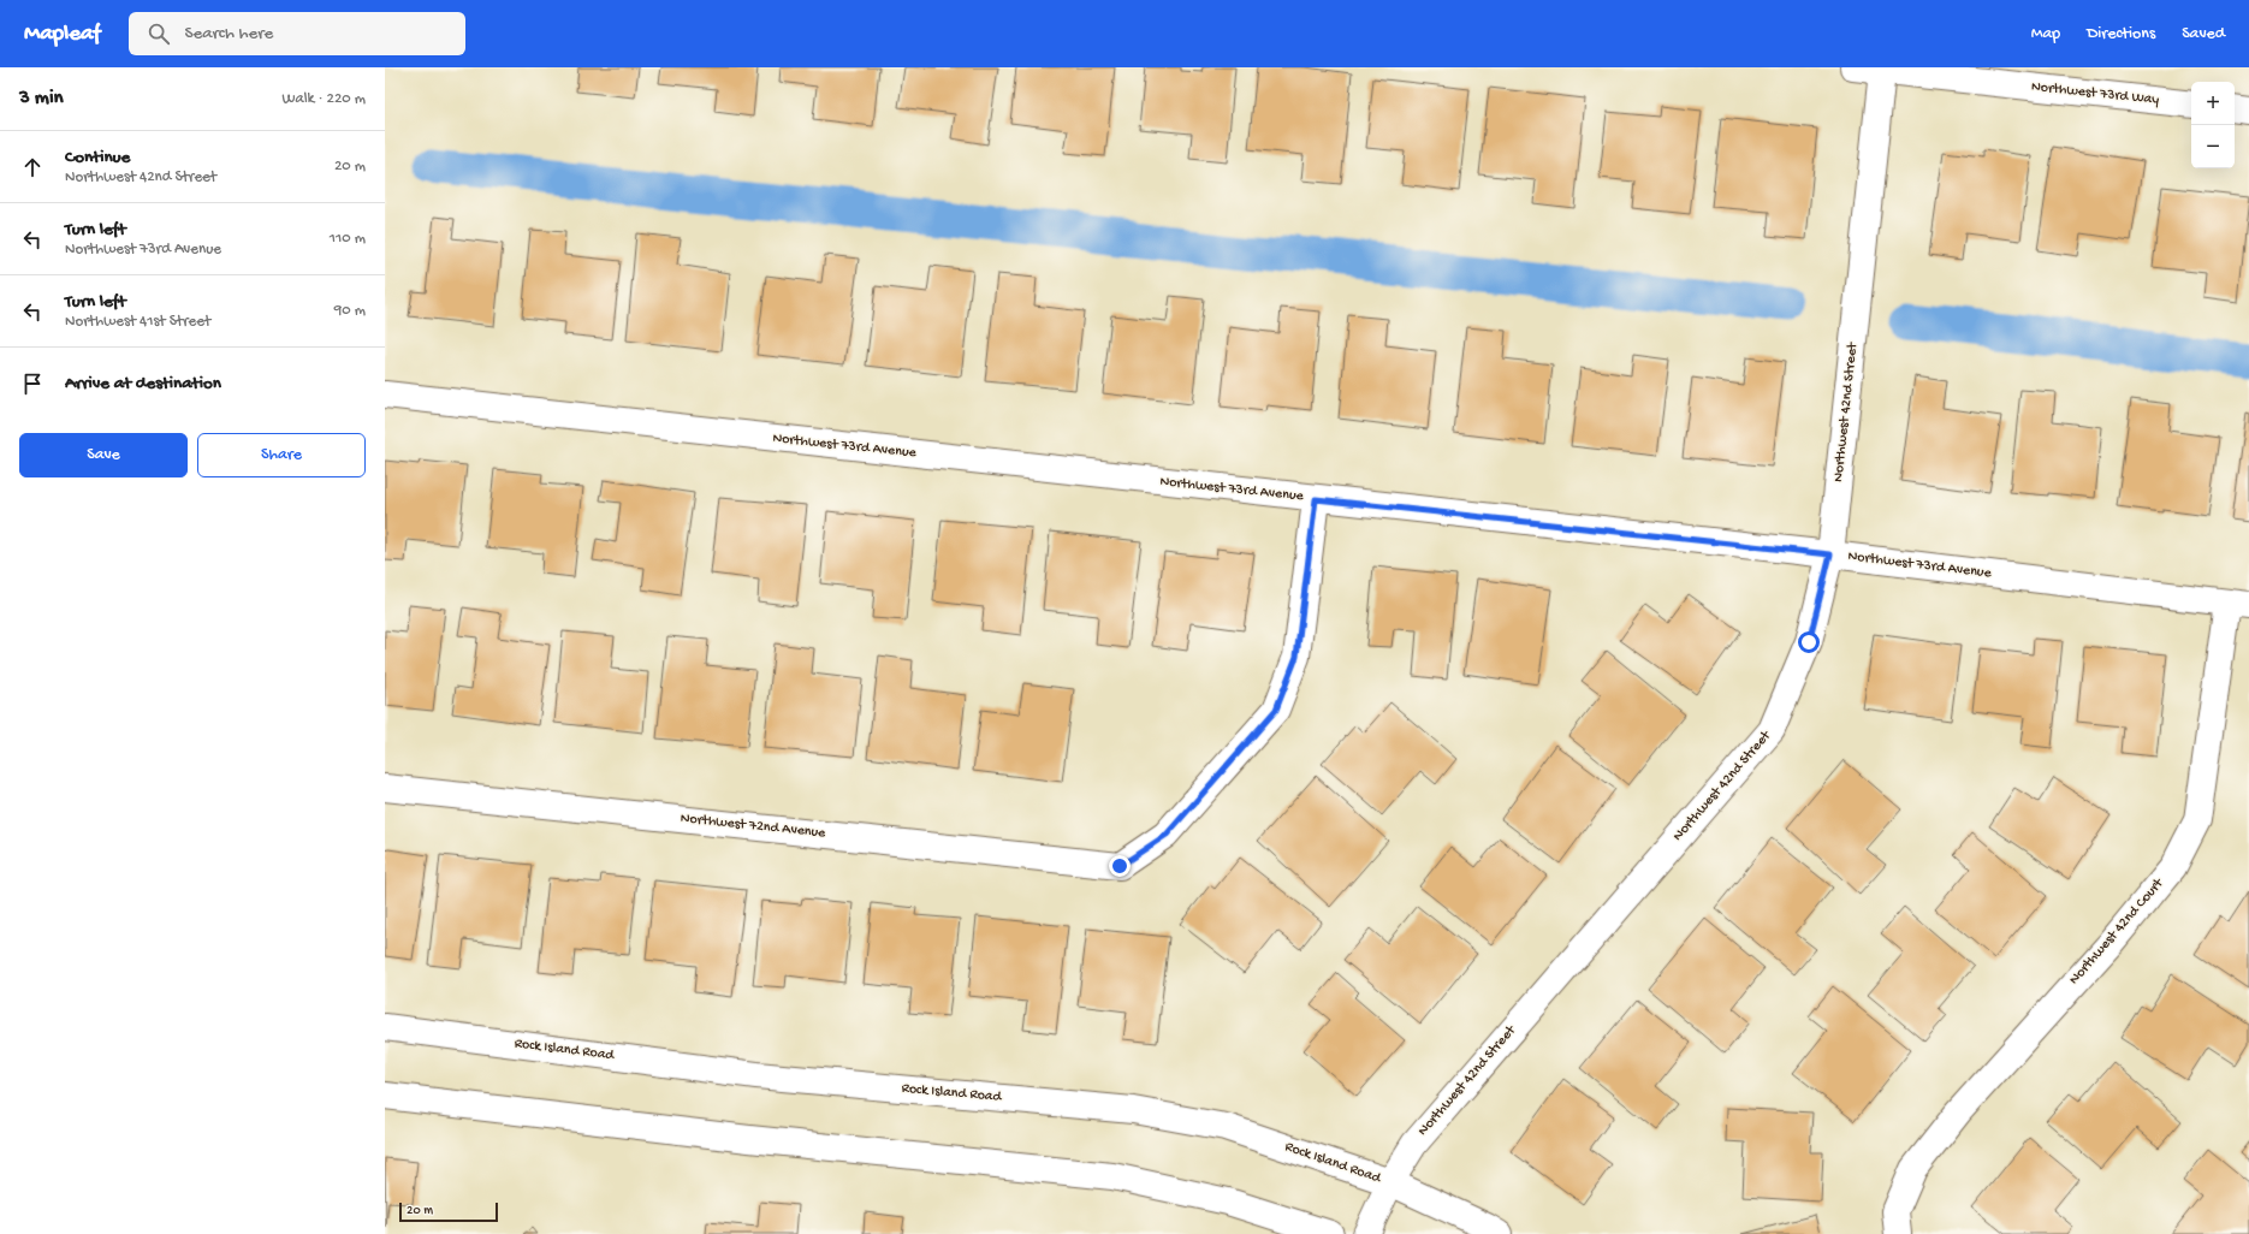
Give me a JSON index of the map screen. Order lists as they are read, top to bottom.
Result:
{
  "streets": {
    "street": [
      "Northwest 73rd Way",
      "Northwest 42nd Street",
      "Northwest 73rd Avenue",
      "Northwest 72nd Avenue",
      "Northwest 42nd Court",
      "Rock Island Road"
    ]
  },
  "crossings": [
    ["Northwest 73rd Way", "Northwest 42nd Street"],
    ["Northwest 42nd Street", "Northwest 73rd Avenue"],
    ["Northwest 42nd Street", "Rock Island Road"],
    ["Northwest 73rd Avenue", "Northwest 72nd Avenue"],
    ["Northwest 73rd Avenue", "Northwest 42nd Court"]
  ],
  "scale_bar": "20 m",
  "page": {
    "header": "Mapleaf",
    "search": "Search here",
    "nav": ["Map", "Directions", "Saved"],
    "heading": ["3 min", "Walk · 220 m"],
    "map_buttons": ["+", "−"],
    "list": [
      ["Continue", "Northwest 42nd Street", "20 m"],
      ["Turn left", "Northwest 73rd Avenue", "110 m"],
      ["Turn left", "Northwest 41st Street", "90 m"],
      "Arrive at destination"
    ],
    "buttons": ["Save", "Share"],
    "scale": "20 m"
  }
}
